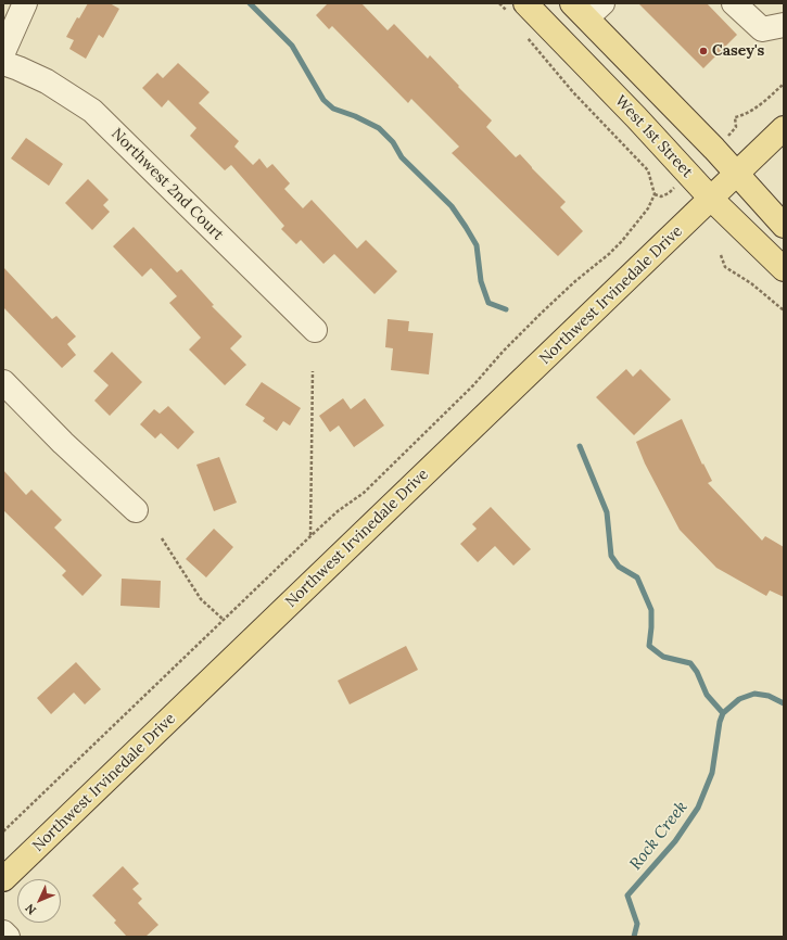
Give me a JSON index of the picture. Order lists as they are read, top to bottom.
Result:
{
  "streets": {
    "main road": ["West 1st Street", "Northwest Irvinedale Drive"],
    "street": ["Northwest 2nd Court"]
  },
  "crossings": [
    ["West 1st Street", "Northwest Irvinedale Drive"]
  ],
  "water": ["Rock Creek"],
  "places": ["Casey's"],
  "north": "bottom left"
}
